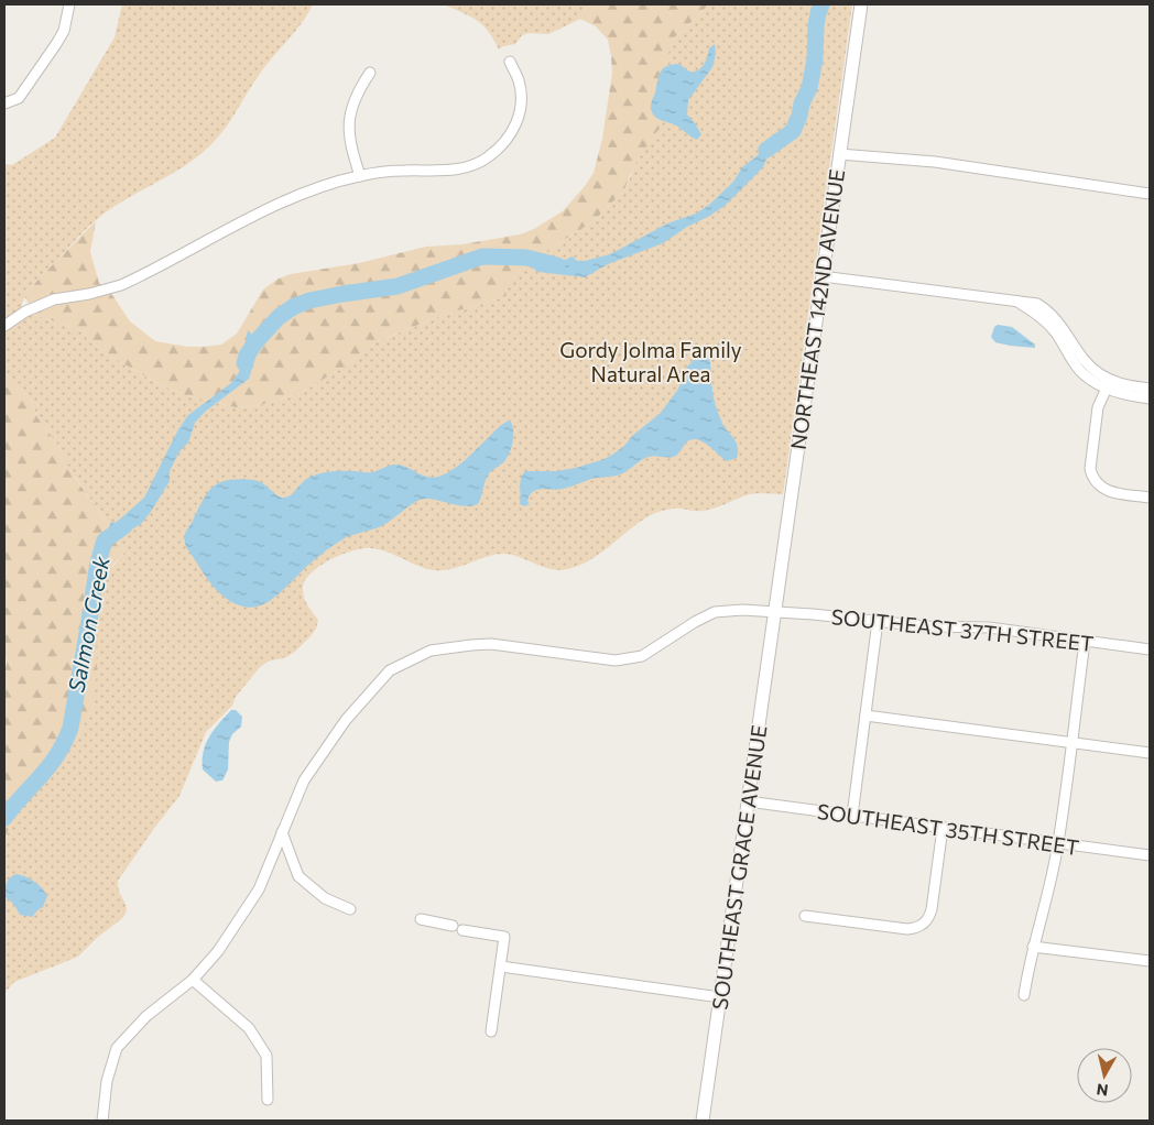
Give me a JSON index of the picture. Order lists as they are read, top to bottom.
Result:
{
  "streets": {
    "street": [
      "NORTHEAST 142ND AVENUE",
      "SOUTHEAST 37TH STREET",
      "SOUTHEAST 35TH STREET",
      "SOUTHEAST GRACE AVENUE"
    ]
  },
  "crossings": [
    ["NORTHEAST 142ND AVENUE", "SOUTHEAST 37TH STREET"],
    ["NORTHEAST 142ND AVENUE", "SOUTHEAST GRACE AVENUE"],
    ["SOUTHEAST 37TH STREET", "SOUTHEAST GRACE AVENUE"],
    ["SOUTHEAST 35TH STREET", "SOUTHEAST GRACE AVENUE"]
  ],
  "water": ["Salmon Creek"],
  "parks": ["Gordy Jolma Family Natural Area"],
  "north": "bottom"
}
